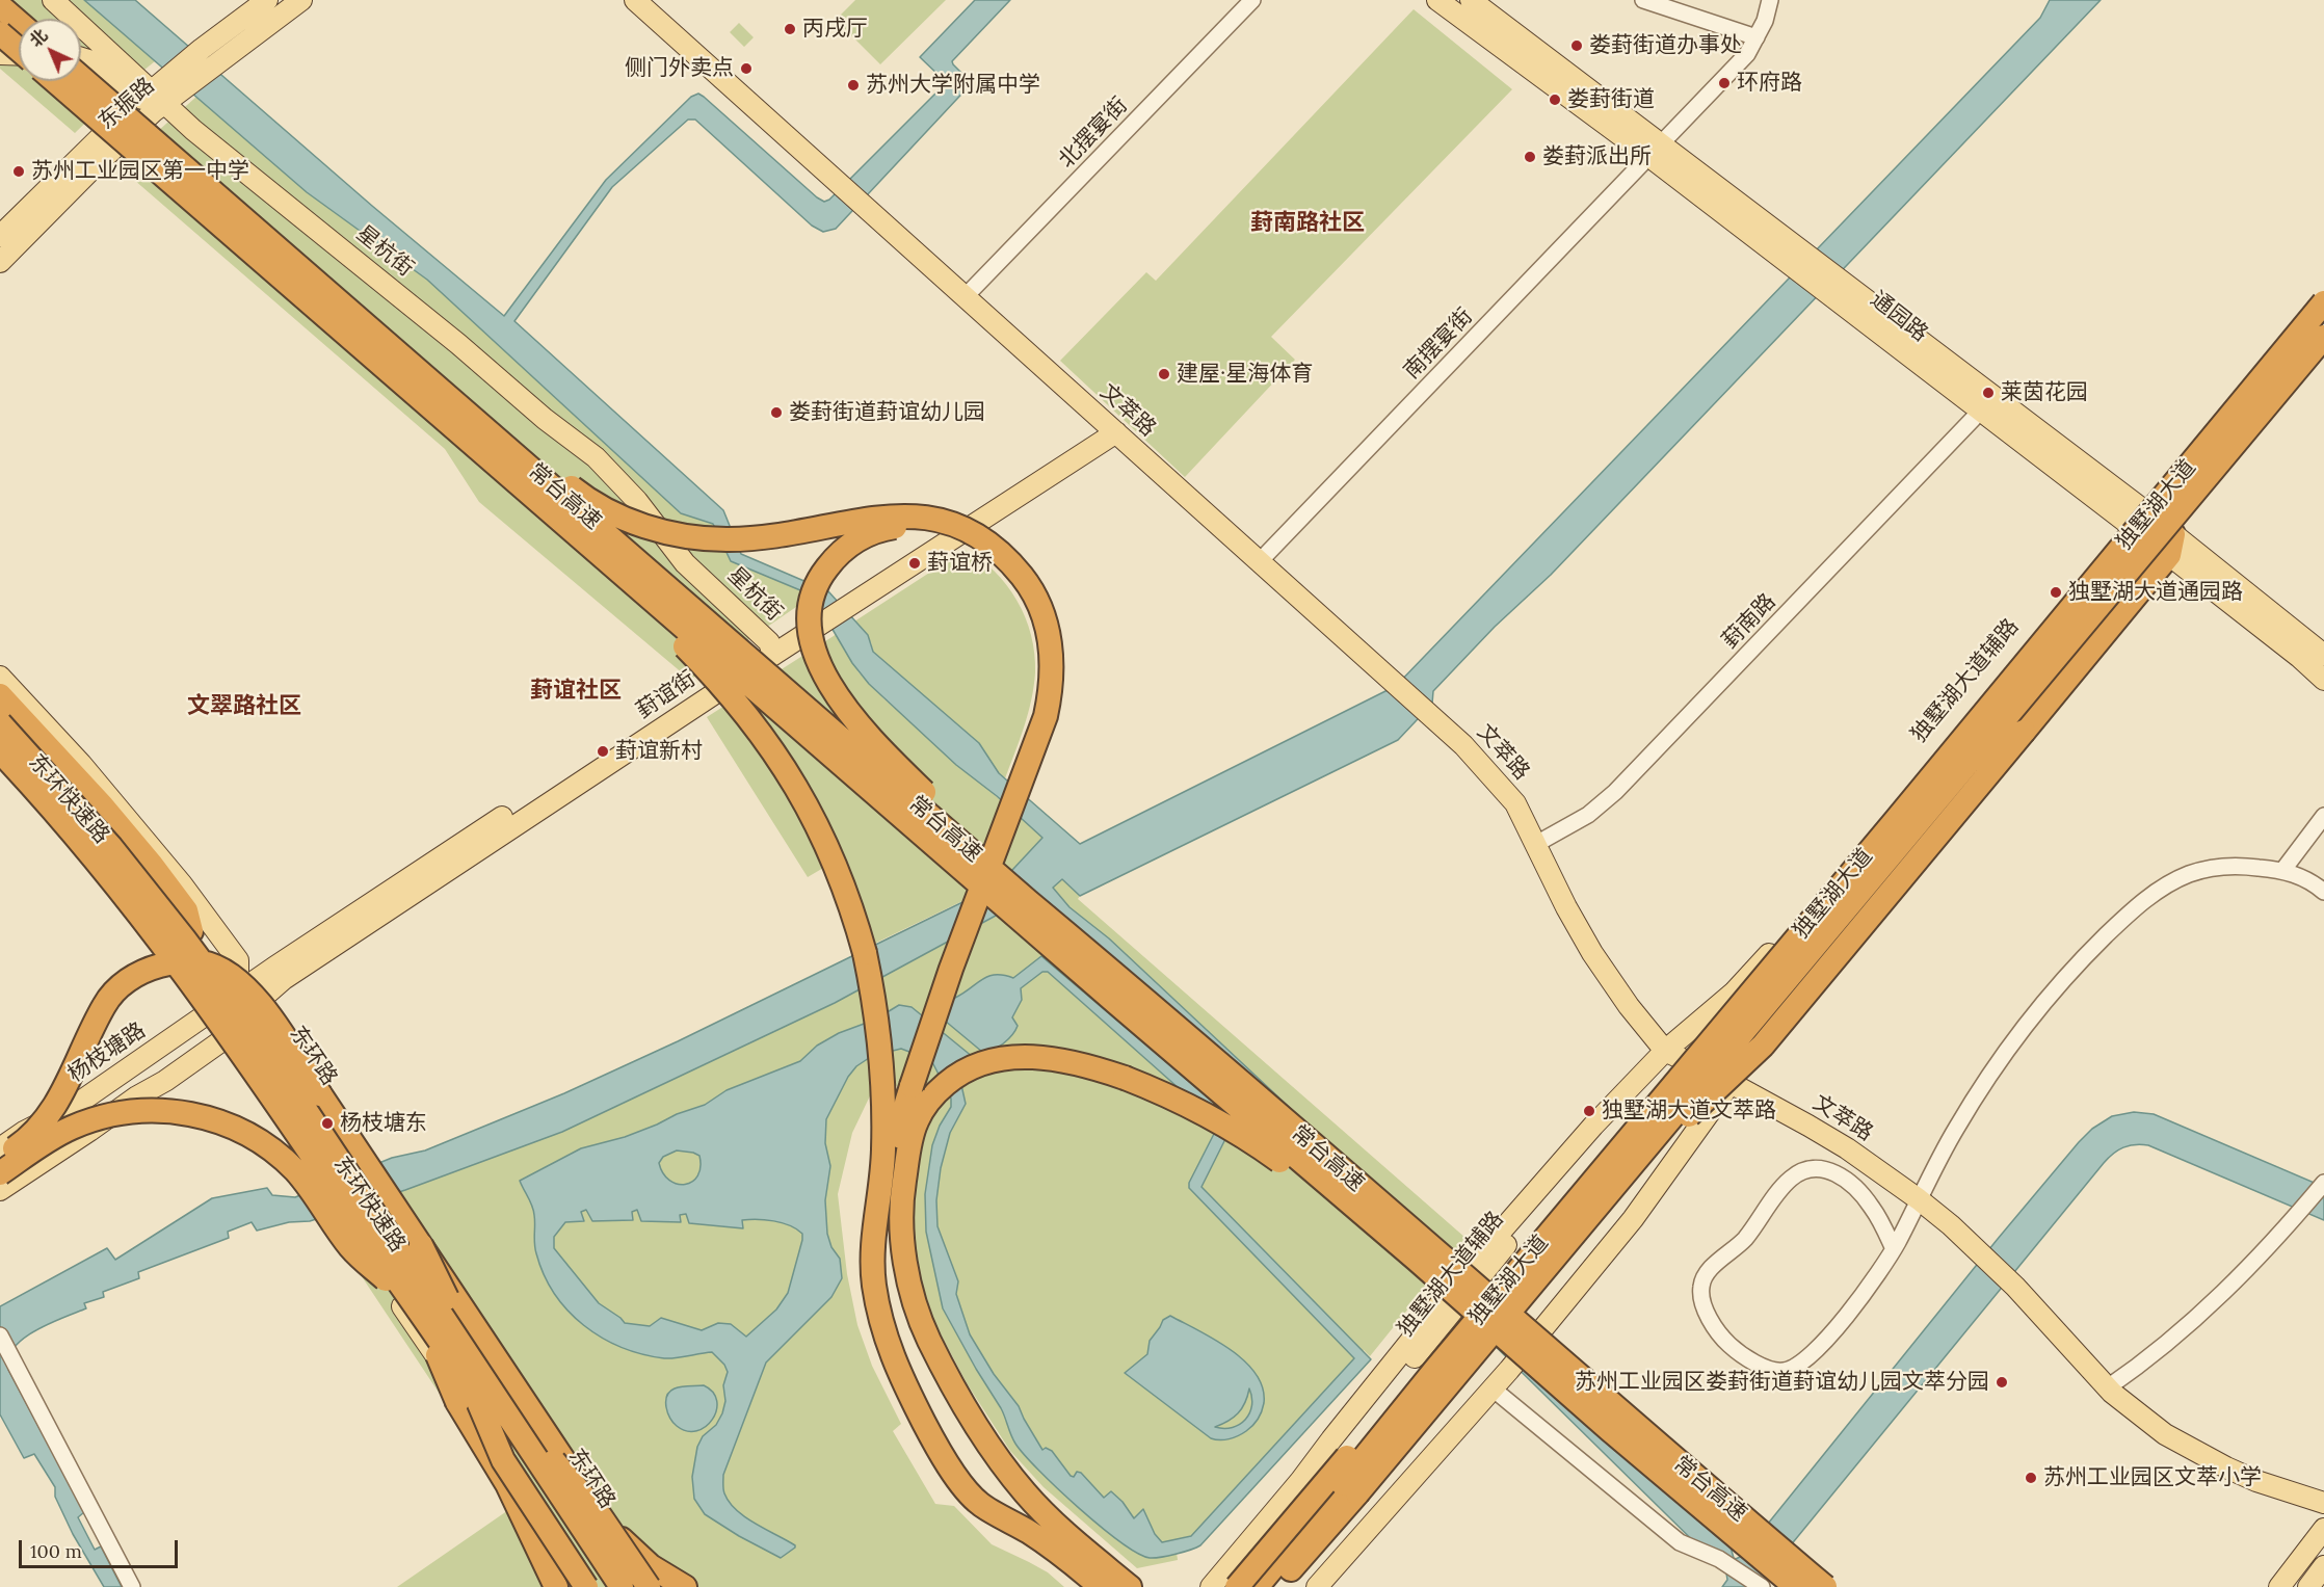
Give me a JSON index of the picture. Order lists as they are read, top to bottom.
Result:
{
  "streets": {
    "highway": ["常台高速", "独墅湖大道", "东环快速路"],
    "main road": [
      "东振路",
      "星杭街",
      "通园路",
      "文萃路",
      "独墅湖大道辅路",
      "葑谊街",
      "杨枝塘路",
      "东环路"
    ],
    "street": ["北摆宴街", "南摆宴街", "葑南路"]
  },
  "crossings": [
    ["东振路", "星杭街"],
    ["北摆宴街", "文萃路"],
    ["星杭街", "葑谊街"],
    ["通园路", "南摆宴街"],
    ["通园路", "葑南路"],
    ["通园路", "独墅湖大道辅路"],
    ["南摆宴街", "文萃路"],
    ["文萃路", "葑南路"],
    ["文萃路", "独墅湖大道辅路"],
    ["文萃路", "葑谊街"],
    ["葑谊街", "杨枝塘路"],
    ["葑谊街", "东环路"],
    ["杨枝塘路", "东环路"]
  ],
  "districts": ["葑南路社区", "葑谊社区", "文翠路社区"],
  "places": [
    "丙戌厅",
    "娄葑街道办事处",
    "侧门外卖点",
    "环府路",
    "苏州大学附属中学",
    "娄葑街道",
    "娄葑派出所",
    "苏州工业园区第一中学",
    "建屋·星海体育",
    "莱茵花园",
    "娄葑街道葑谊幼儿园",
    "葑谊桥",
    "独墅湖大道通园路",
    "葑谊新村",
    "独墅湖大道文萃路",
    "杨枝塘东",
    "苏州工业园区娄葑街道葑谊幼儿园文萃分园",
    "苏州工业园区文萃小学"
  ],
  "scale_bar": "100 m",
  "north": "top left"
}
